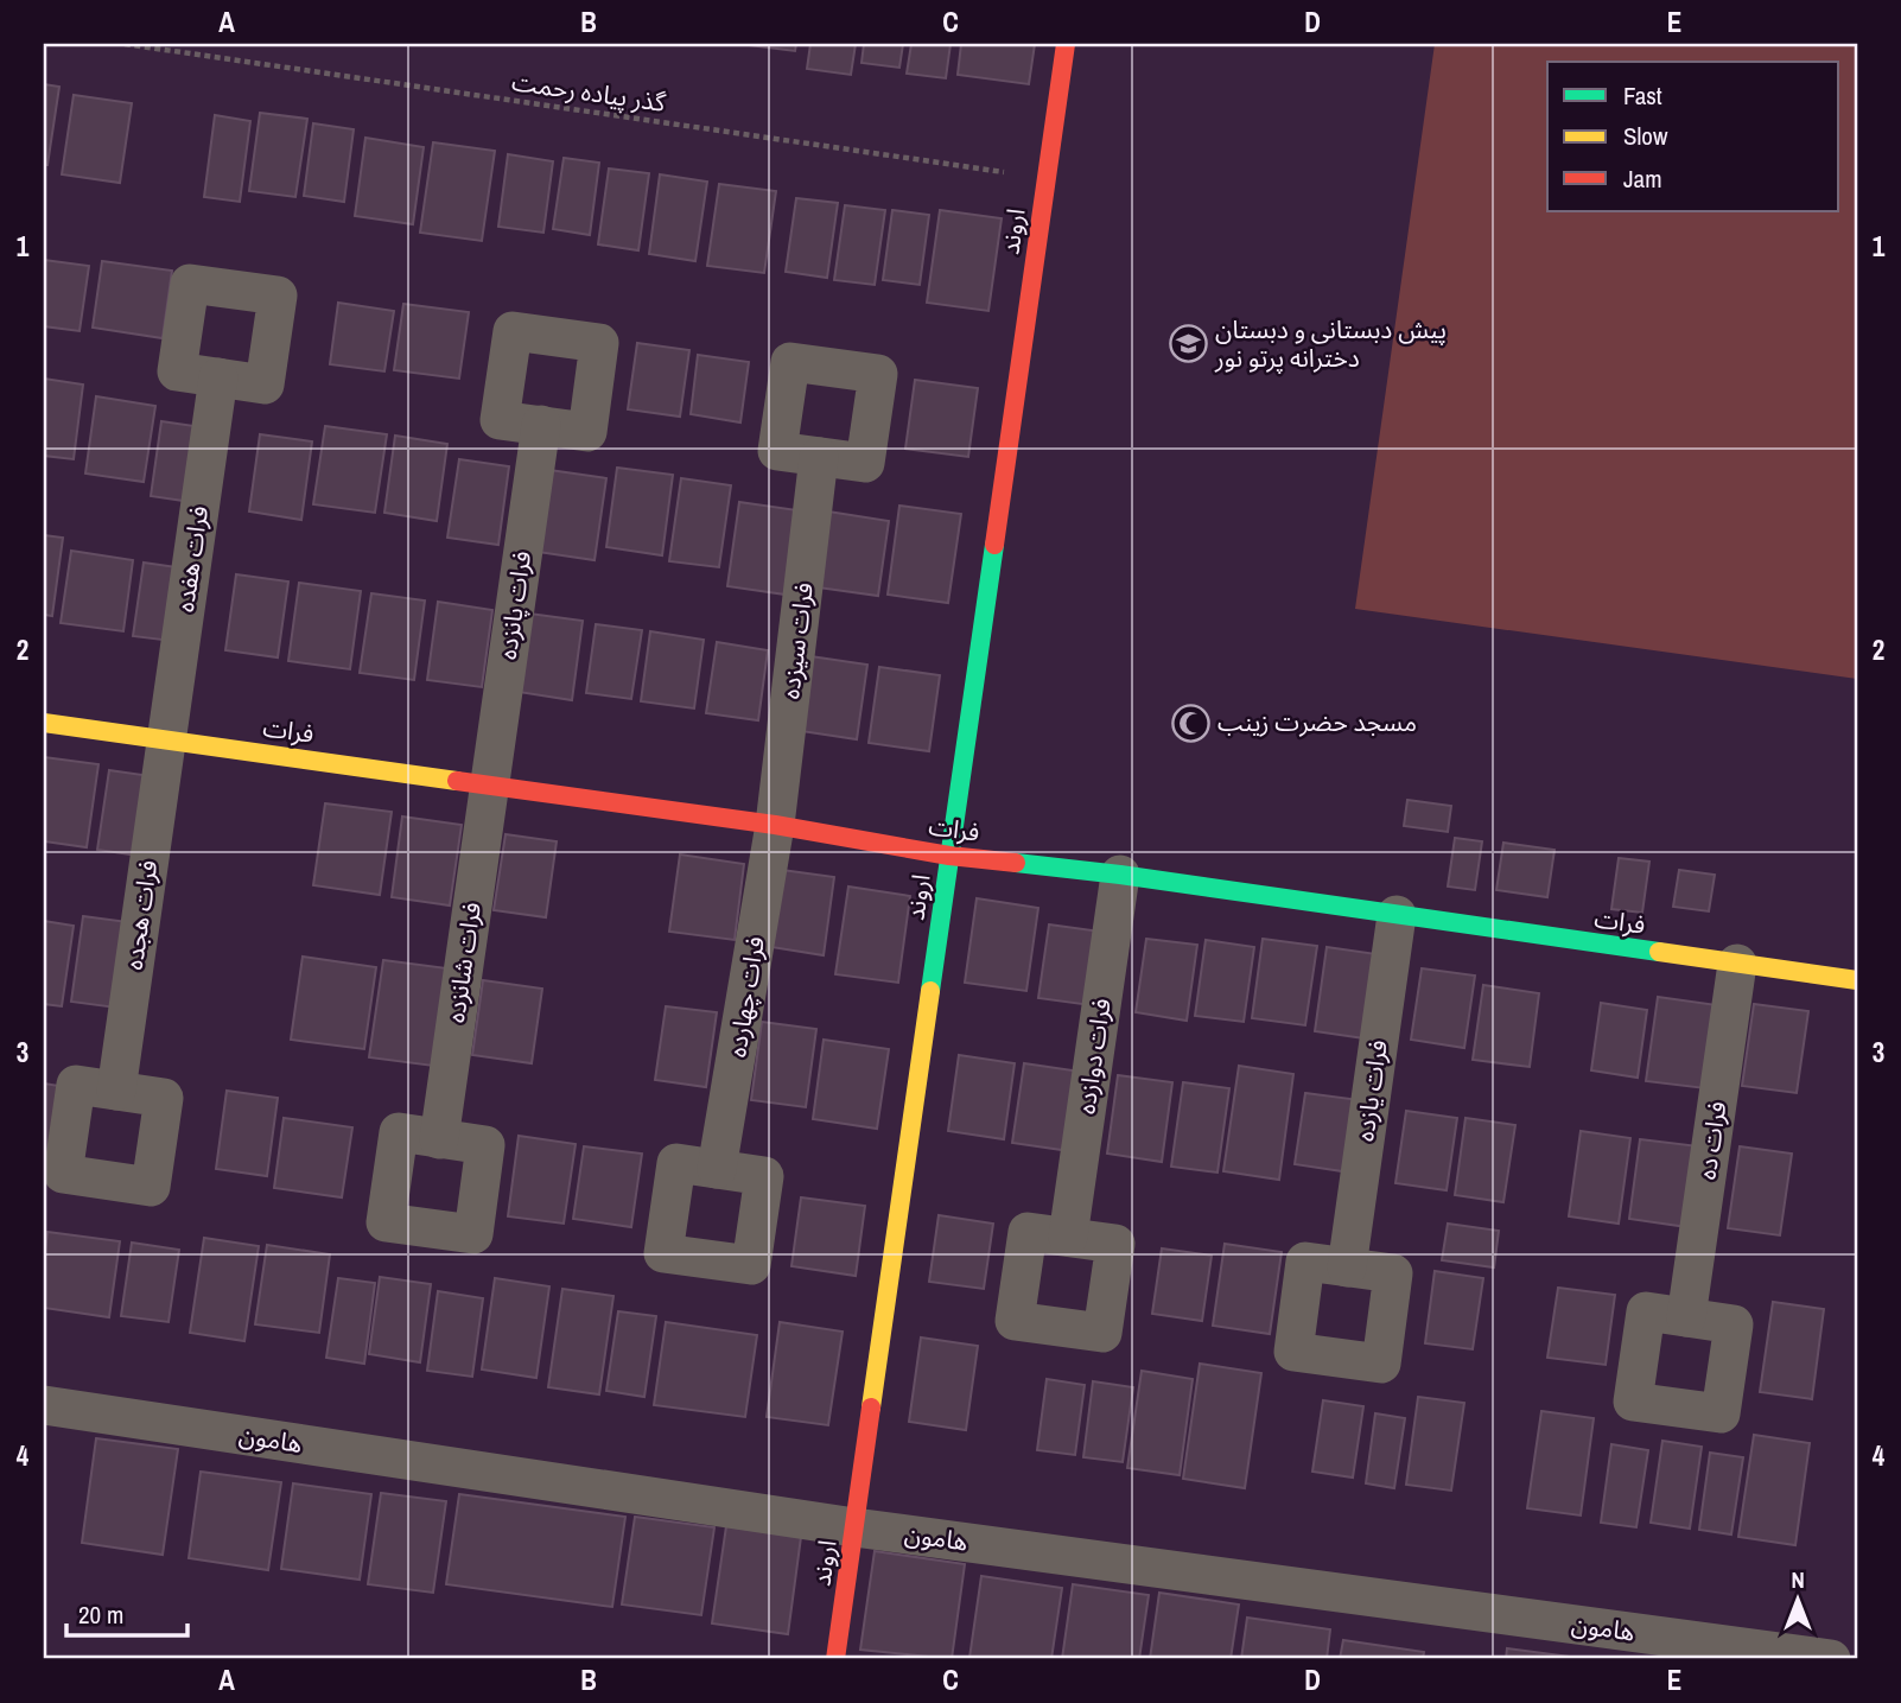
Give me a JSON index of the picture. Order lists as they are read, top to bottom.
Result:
{
  "streets": {
    "street": [
      "اروند",
      "فرات هفده",
      "فرات پانزده",
      "فرات سیزده",
      "فرات",
      "فرات هجده",
      "فرات شانزده",
      "فرات چهارده",
      "فرات دوازده",
      "فرات یازده",
      "فرات ده",
      "هامون"
    ],
    "path": ["گذر پیاده رحمت"]
  },
  "crossings": [
    ["گذر پیاده رحمت", "اروند"],
    ["اروند", "فرات"],
    ["اروند", "هامون"],
    ["فرات هفده", "فرات"],
    ["فرات هفده", "فرات هجده"],
    ["فرات پانزده", "فرات"],
    ["فرات پانزده", "فرات شانزده"],
    ["فرات سیزده", "فرات"],
    ["فرات سیزده", "فرات چهارده"],
    ["فرات", "فرات هجده"],
    ["فرات", "فرات شانزده"],
    ["فرات", "فرات چهارده"],
    ["فرات", "فرات دوازده"],
    ["فرات", "فرات یازده"],
    ["فرات", "فرات ده"]
  ],
  "places": {
    "school or university": ["پیش دبستانی و دبستان دخترانه پرتو نور"],
    "mosque": ["مسجد حضرت زینب"]
  },
  "legend": ["Fast", "Slow", "Jam"],
  "scale_bar": "20 m",
  "north": "top",
  "grid": {
    "columns": [
      "A",
      "B",
      "C",
      "D",
      "E"
    ],
    "rows": [
      "1",
      "2",
      "3",
      "4"
    ]
  }
}
